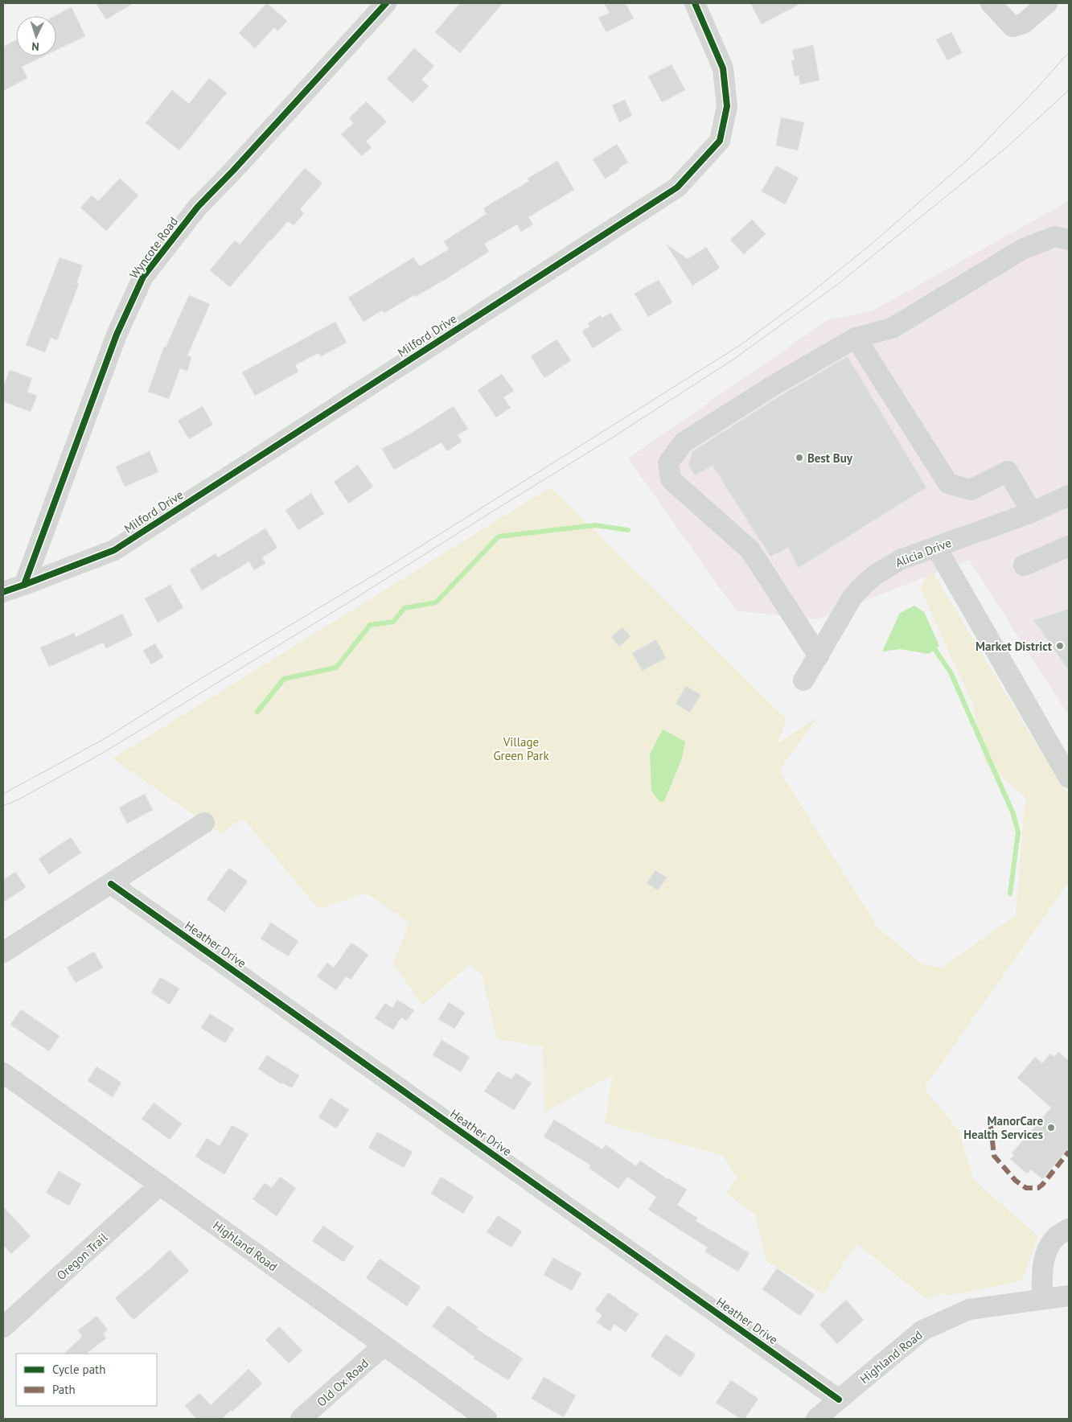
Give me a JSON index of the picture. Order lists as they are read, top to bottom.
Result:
{
  "streets": {
    "street": [
      "Wyncote Road",
      "Milford Drive",
      "Alicia Drive",
      "Heather Drive",
      "Highland Road",
      "Oregon Trail",
      "Old Ox Road"
    ]
  },
  "crossings": [
    ["Wyncote Road", "Milford Drive"],
    ["Heather Drive", "Highland Road"],
    ["Highland Road", "Oregon Trail"],
    ["Highland Road", "Old Ox Road"]
  ],
  "parks": ["Village Green Park"],
  "places": ["Best Buy", "Market District", "ManorCare Health Services"],
  "legend": ["Cycle path", "Path"],
  "north": "bottom"
}
